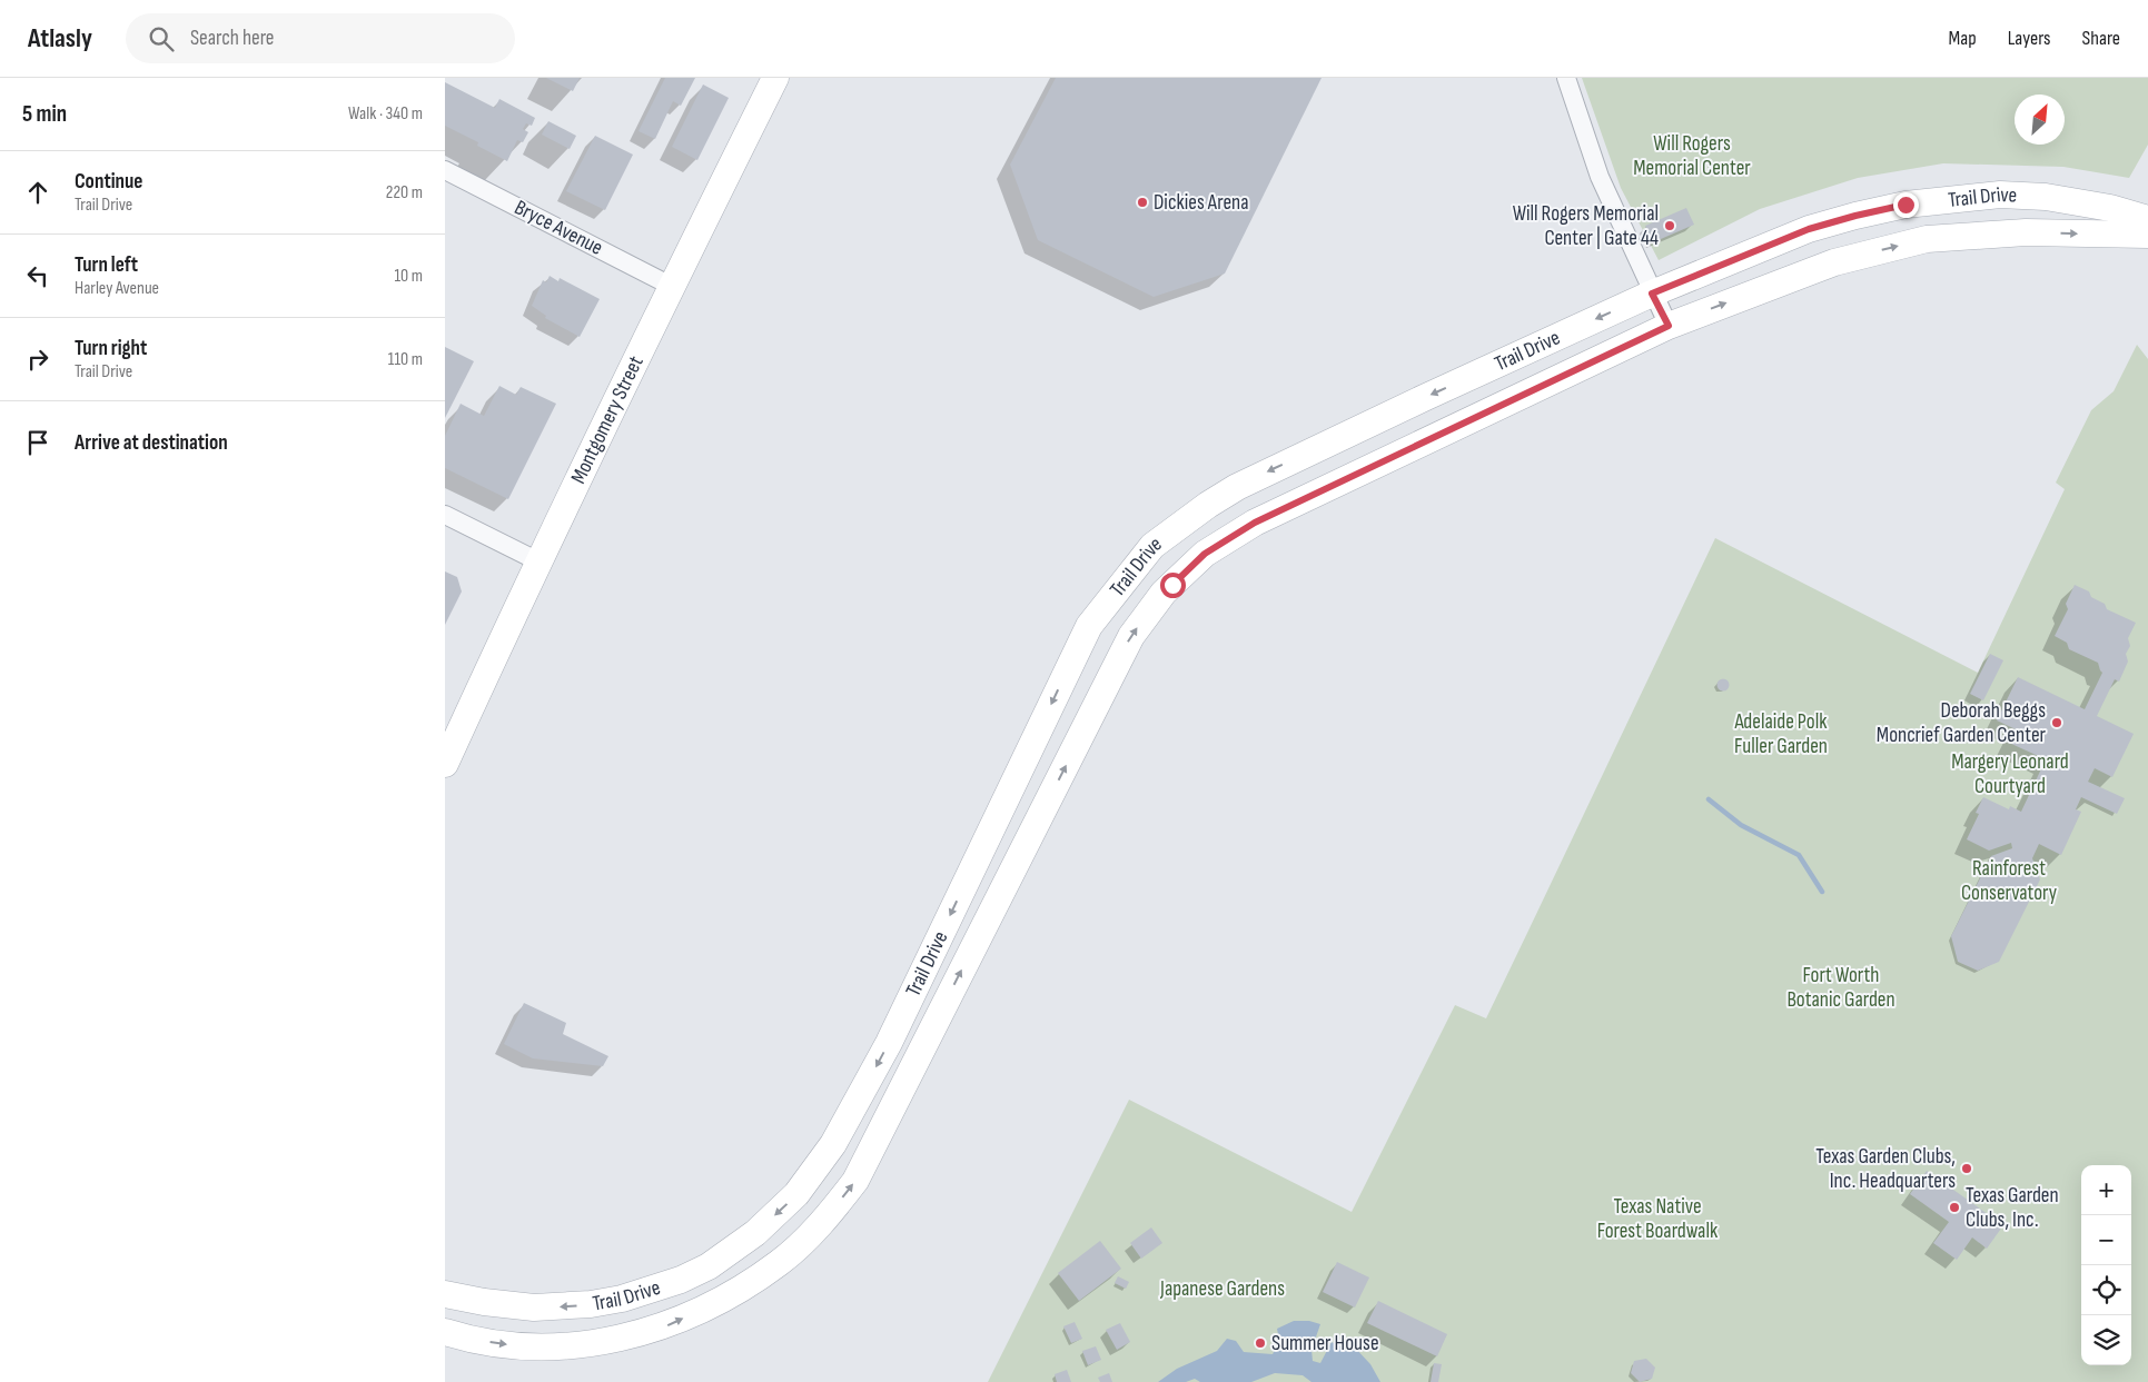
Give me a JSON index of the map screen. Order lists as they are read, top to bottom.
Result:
{
  "streets": {
    "street": ["Trail Drive", "Bryce Avenue", "Montgomery Street"]
  },
  "crossings": [
    ["Bryce Avenue", "Montgomery Street"]
  ],
  "parks": [
    "Will Rogers Memorial Center",
    "Adelaide Polk Fuller Garden",
    "Margery Leonard Courtyard",
    "Rainforest Conservatory",
    "Fort Worth Botanic Garden",
    "Texas Native Forest Boardwalk",
    "Japanese Gardens"
  ],
  "places": [
    "Dickies Arena",
    "Will Rogers Memorial Center | Gate 44",
    "Deborah Beggs Moncrief Garden Center",
    "Texas Garden Clubs, Inc. Headquarters",
    "Texas Garden Clubs, Inc.",
    "Summer House"
  ],
  "north": "top right",
  "page": {
    "header": "Atlasly",
    "search": "Search here",
    "nav": ["Map", "Layers", "Share"],
    "heading": ["5 min", "Walk · 340 m"],
    "list": [
      ["Continue", "Trail Drive", "220 m"],
      ["Turn left", "Harley Avenue", "10 m"],
      ["Turn right", "Trail Drive", "110 m"],
      "Arrive at destination"
    ],
    "map_buttons": ["+", "−"]
  }
}
